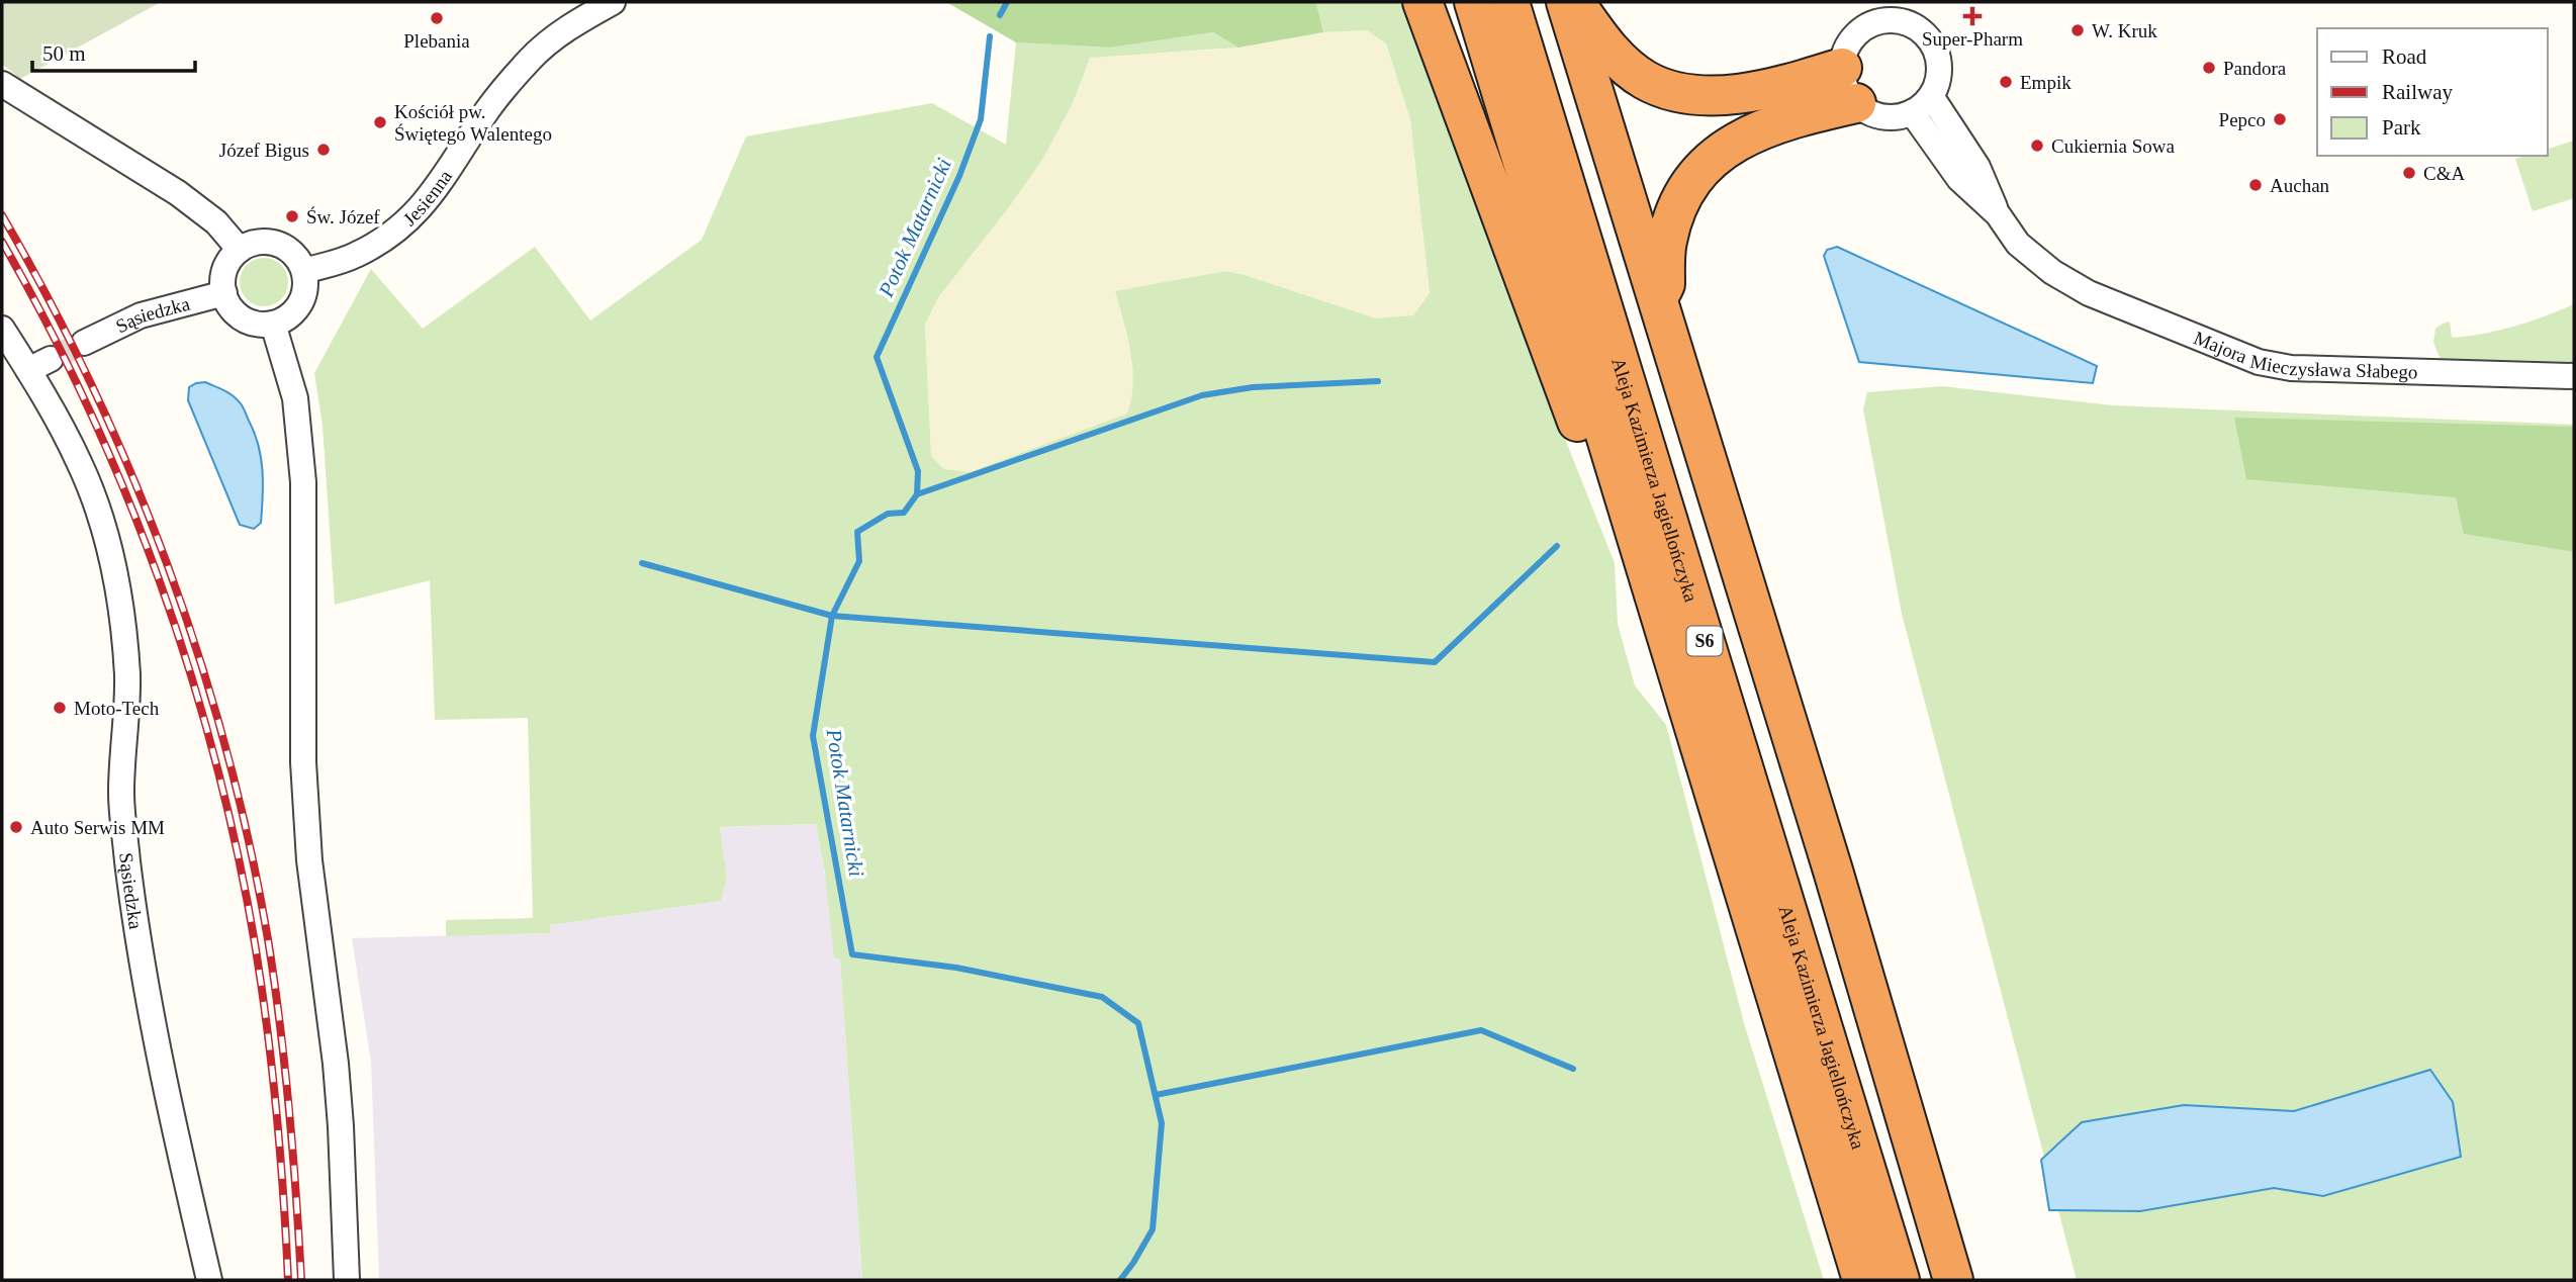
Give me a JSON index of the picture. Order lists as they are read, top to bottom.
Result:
{
  "streets": {
    "highway": ["Aleja Kazimierza Jagiellończyka", "S6"],
    "street": ["Jesienna", "Sąsiedzka", "Majora Mieczysława Słabego"]
  },
  "crossings": [
    ["Jesienna", "Sąsiedzka"]
  ],
  "water": ["Potok Matarnicki"],
  "places": {
    "health": ["Super-Pharm"],
    "other": [
      "Plebania",
      "W. Kruk",
      "Pandora",
      "Empik",
      "Pepco",
      "Kościół pw. Świętego Walentego",
      "Cukiernia Sowa",
      "Józef Bigus",
      "C&A",
      "Auchan",
      "Św. Józef",
      "Moto-Tech",
      "Auto Serwis MM"
    ]
  },
  "legend": ["Road", "Railway", "Park"],
  "scale_bar": "50 m"
}
